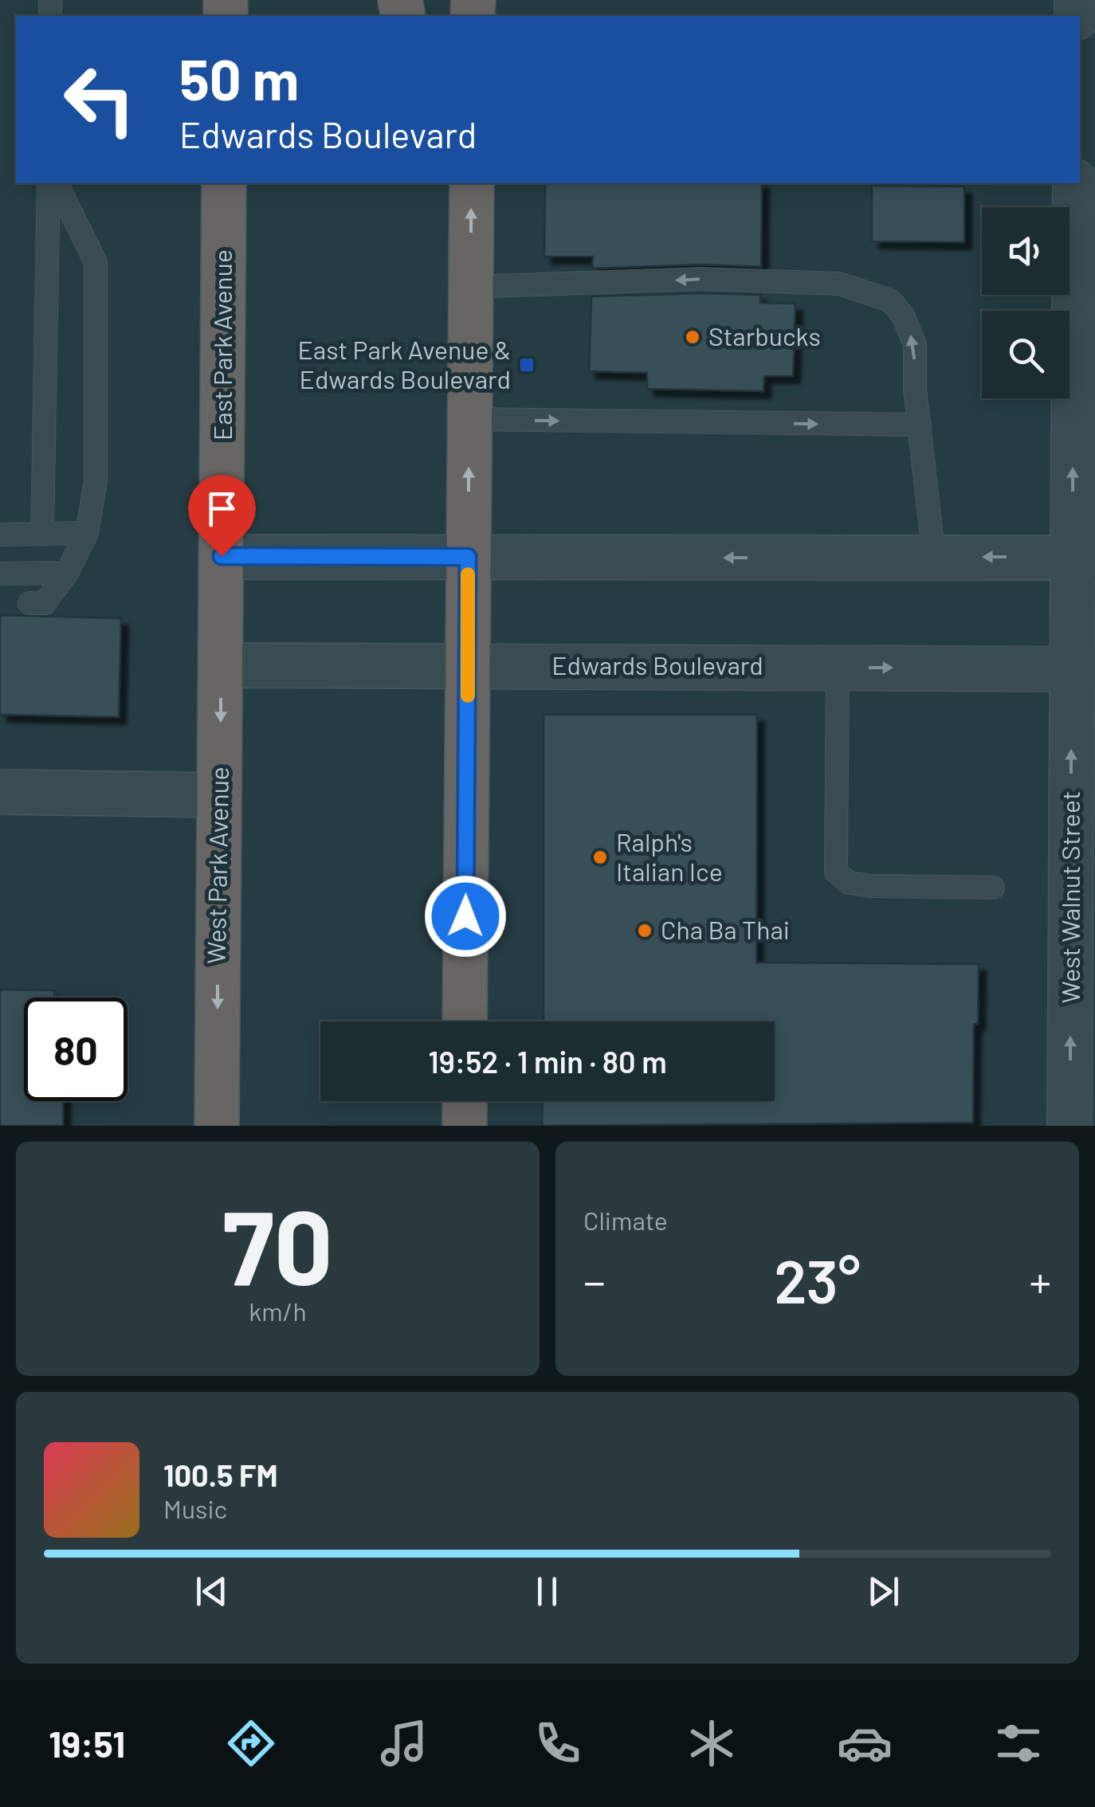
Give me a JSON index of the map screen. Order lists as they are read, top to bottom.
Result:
{
  "streets": {
    "highway": ["East Park Avenue", "West Park Avenue"],
    "street": ["Edwards Boulevard", "West Walnut Street"]
  },
  "crossings": [
    ["East Park Avenue", "West Park Avenue"],
    ["Edwards Boulevard", "West Park Avenue"],
    ["Edwards Boulevard", "West Walnut Street"]
  ],
  "one_way": ["West Walnut Street"],
  "places": {
    "other": ["Starbucks", "Ralph's Italian Ice", "Cha Ba Thai"],
    "transit": ["East Park Avenue & Edwards Boulevard"]
  },
  "page": {
    "turn": ["50 m", "Edwards Boulevard"],
    "limit": "80",
    "trip": "19:52 · 1 min · 80 m",
    "tile": [
      ["70", "km/h"],
      "Climate"
    ],
    "heat": ["−", "23°", "+"],
    "song": ["100.5 FM", "Music"],
    "tabs": "19:51"
  }
}
